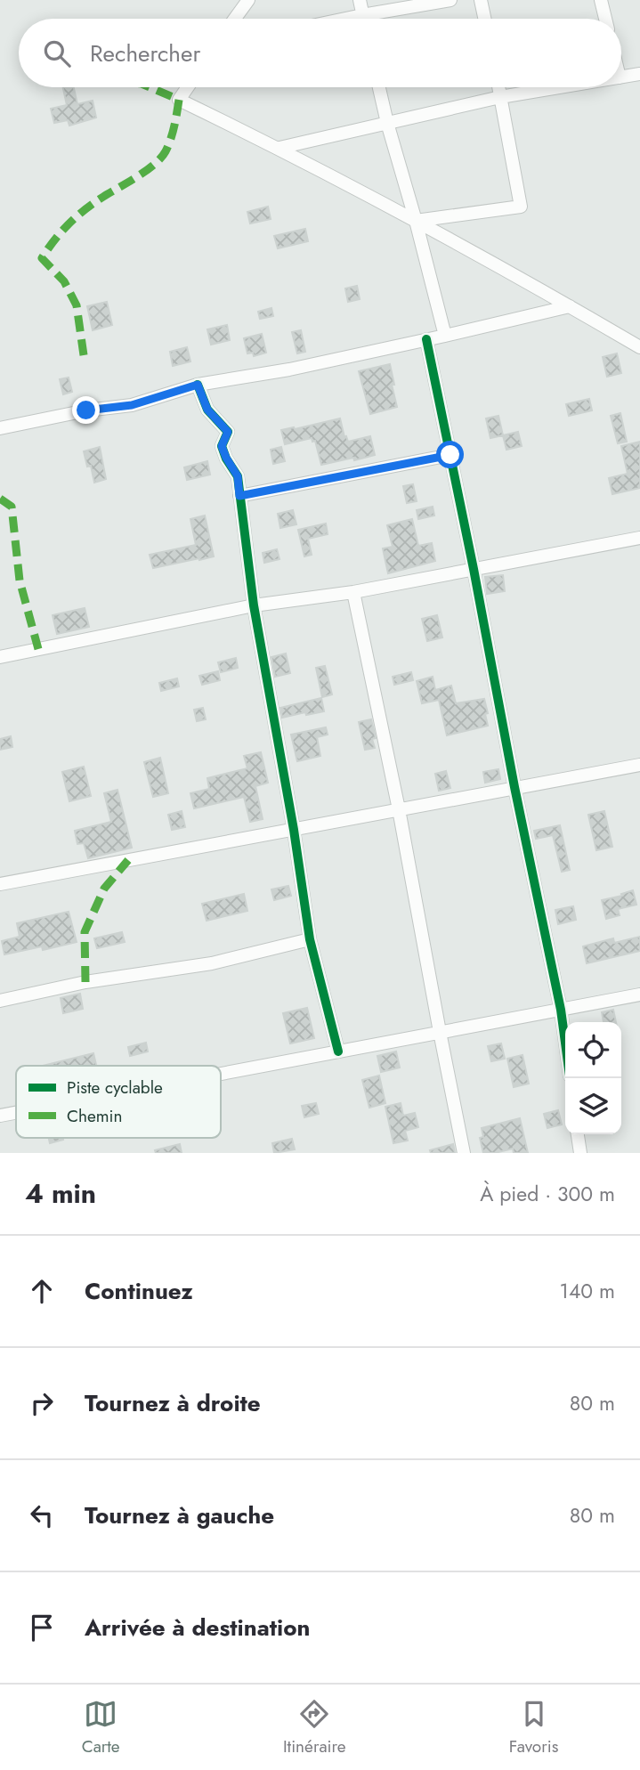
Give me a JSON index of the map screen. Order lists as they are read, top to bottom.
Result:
{
  "legend": ["Piste cyclable", "Chemin"],
  "page": {
    "search": "Rechercher",
    "heading": ["4 min", "À pied · 300 m"],
    "list": [
      ["Continuez", "140 m"],
      ["Tournez à droite", "80 m"],
      ["Tournez à gauche", "80 m"],
      "Arrivée à destination"
    ],
    "nav": ["Carte", "Itinéraire", "Favoris"]
  }
}
